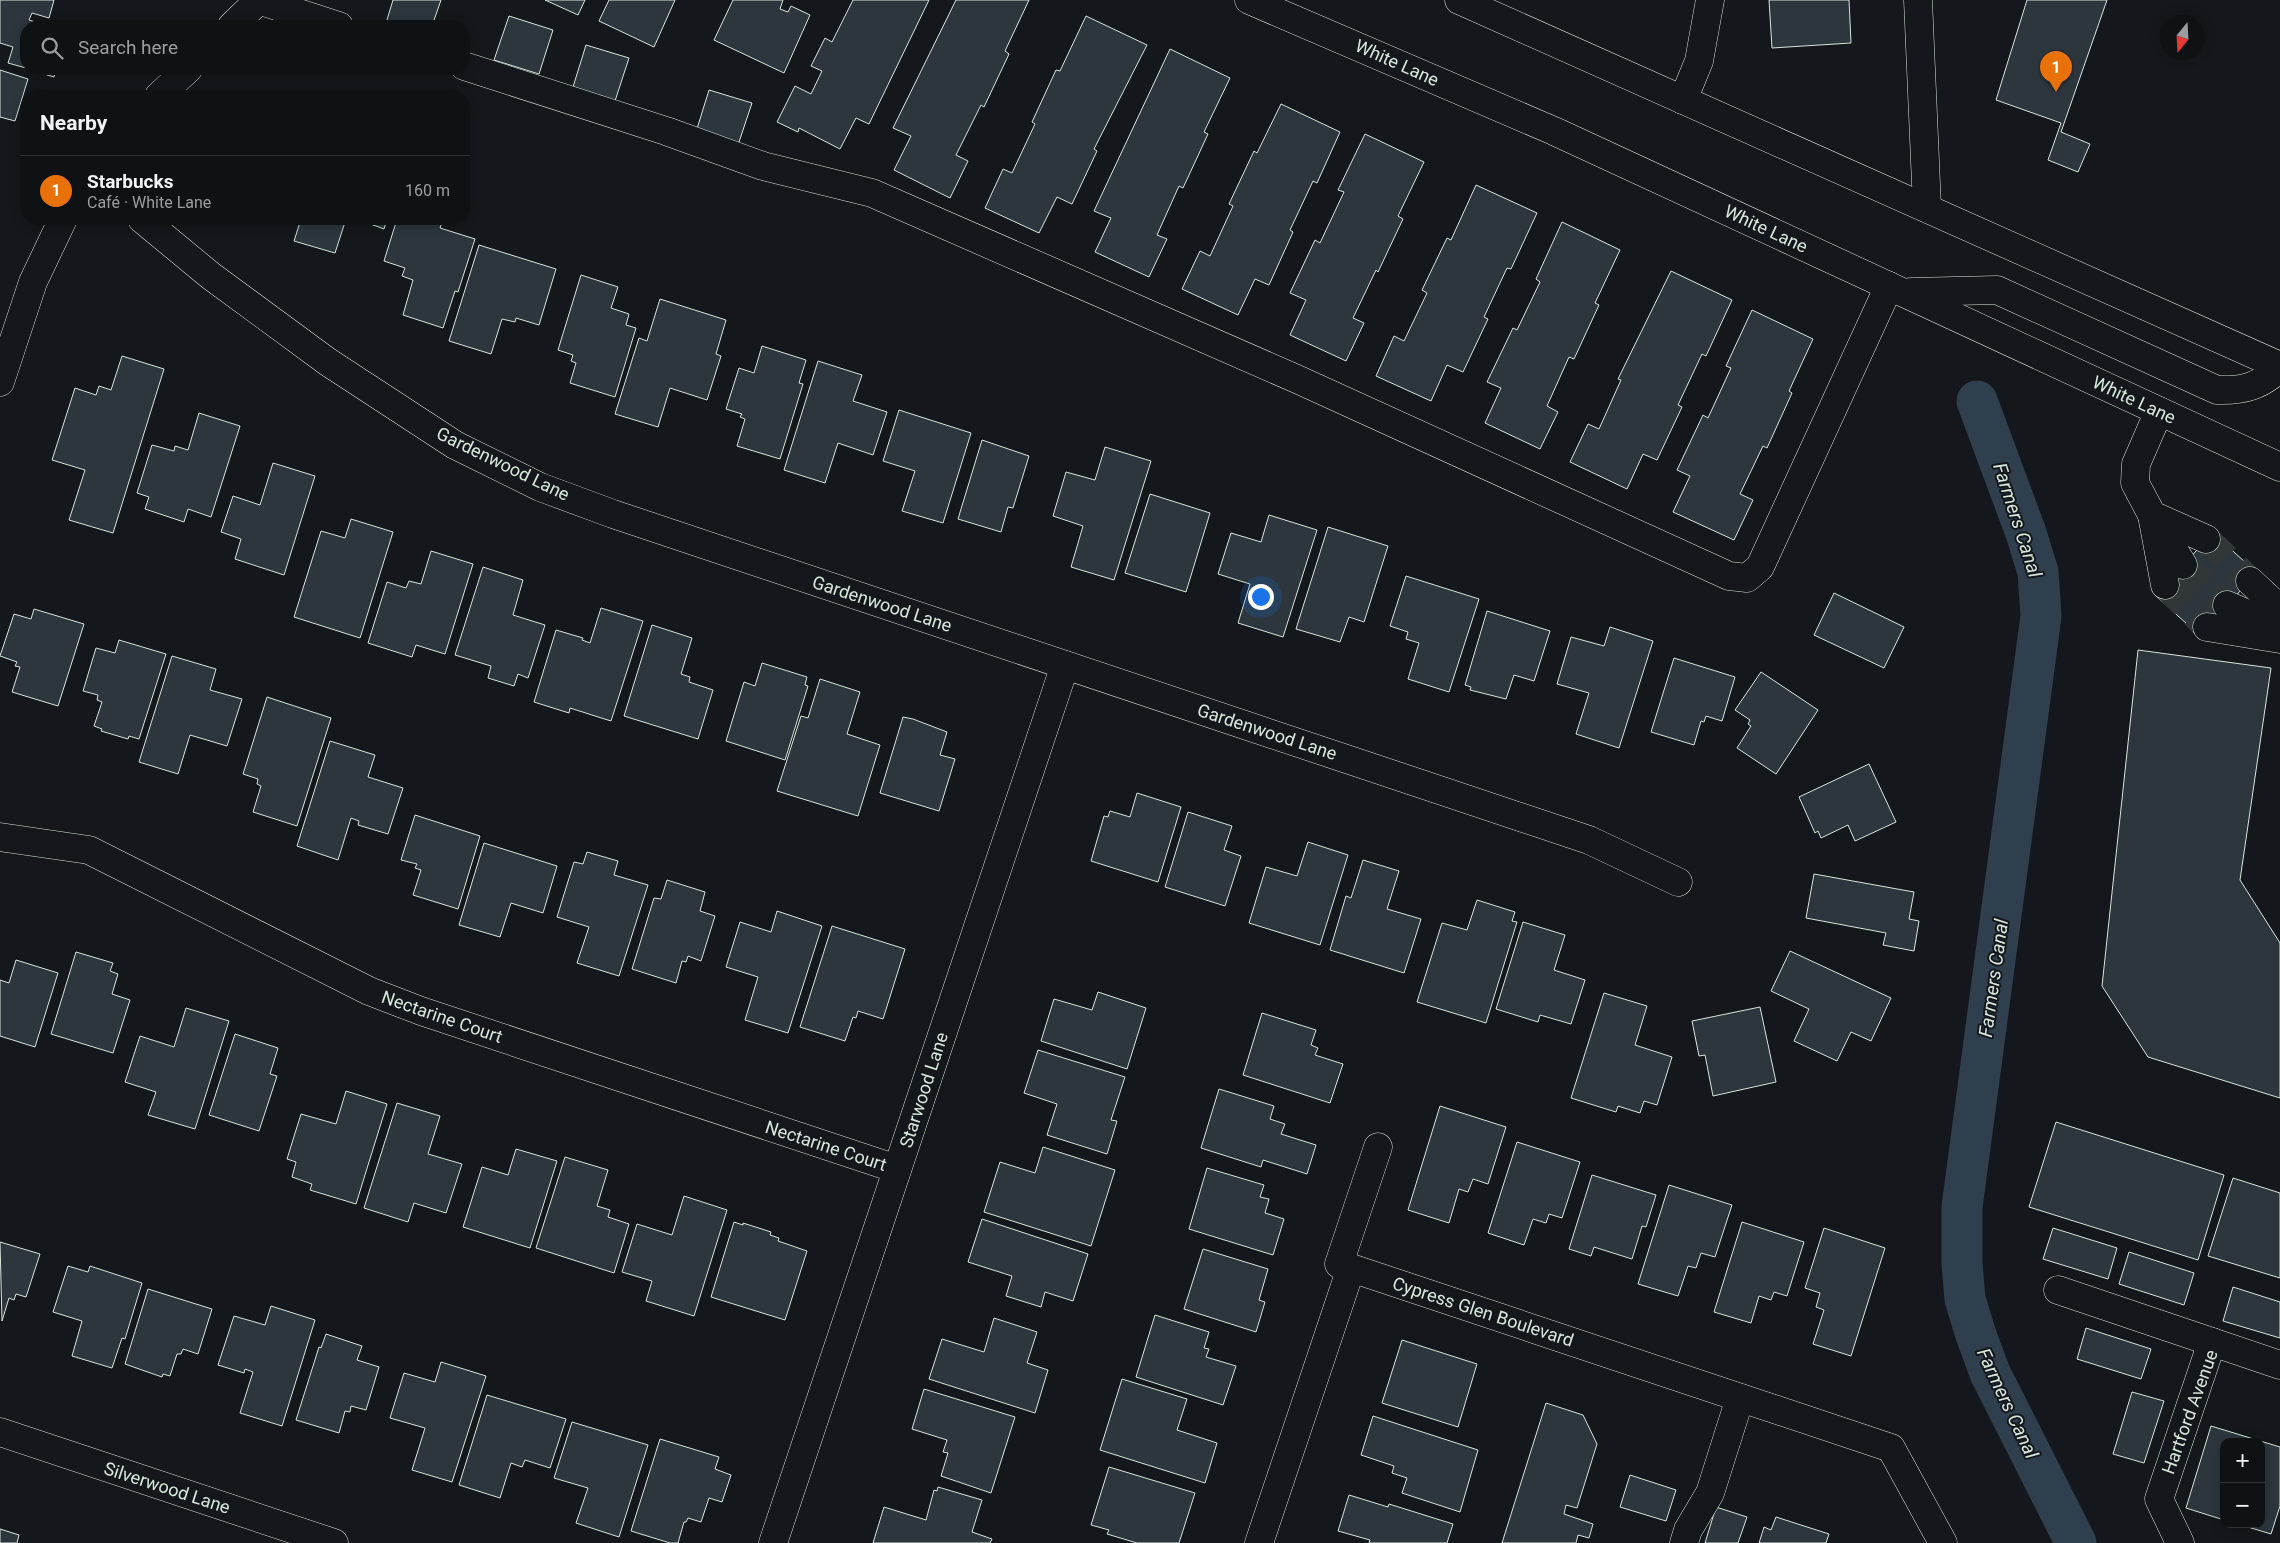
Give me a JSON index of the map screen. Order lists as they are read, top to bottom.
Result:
{
  "streets": {
    "street": [
      "White Lane",
      "Gardenwood Lane",
      "Nectarine Court",
      "Starwood Lane",
      "Cypress Glen Boulevard",
      "Hartford Avenue",
      "Silverwood Lane"
    ]
  },
  "crossings": [
    ["Gardenwood Lane", "Starwood Lane"],
    ["Nectarine Court", "Starwood Lane"]
  ],
  "water": ["Farmers Canal"],
  "north": "bottom",
  "page": {
    "search": "Search here",
    "pins": "1",
    "heading": "Nearby",
    "list": [
      {
        "mark": "1",
        "name": "Starbucks",
        "note": "Café · White Lane",
        "value": "160 m"
      }
    ],
    "map_buttons": ["+", "−"]
  }
}
